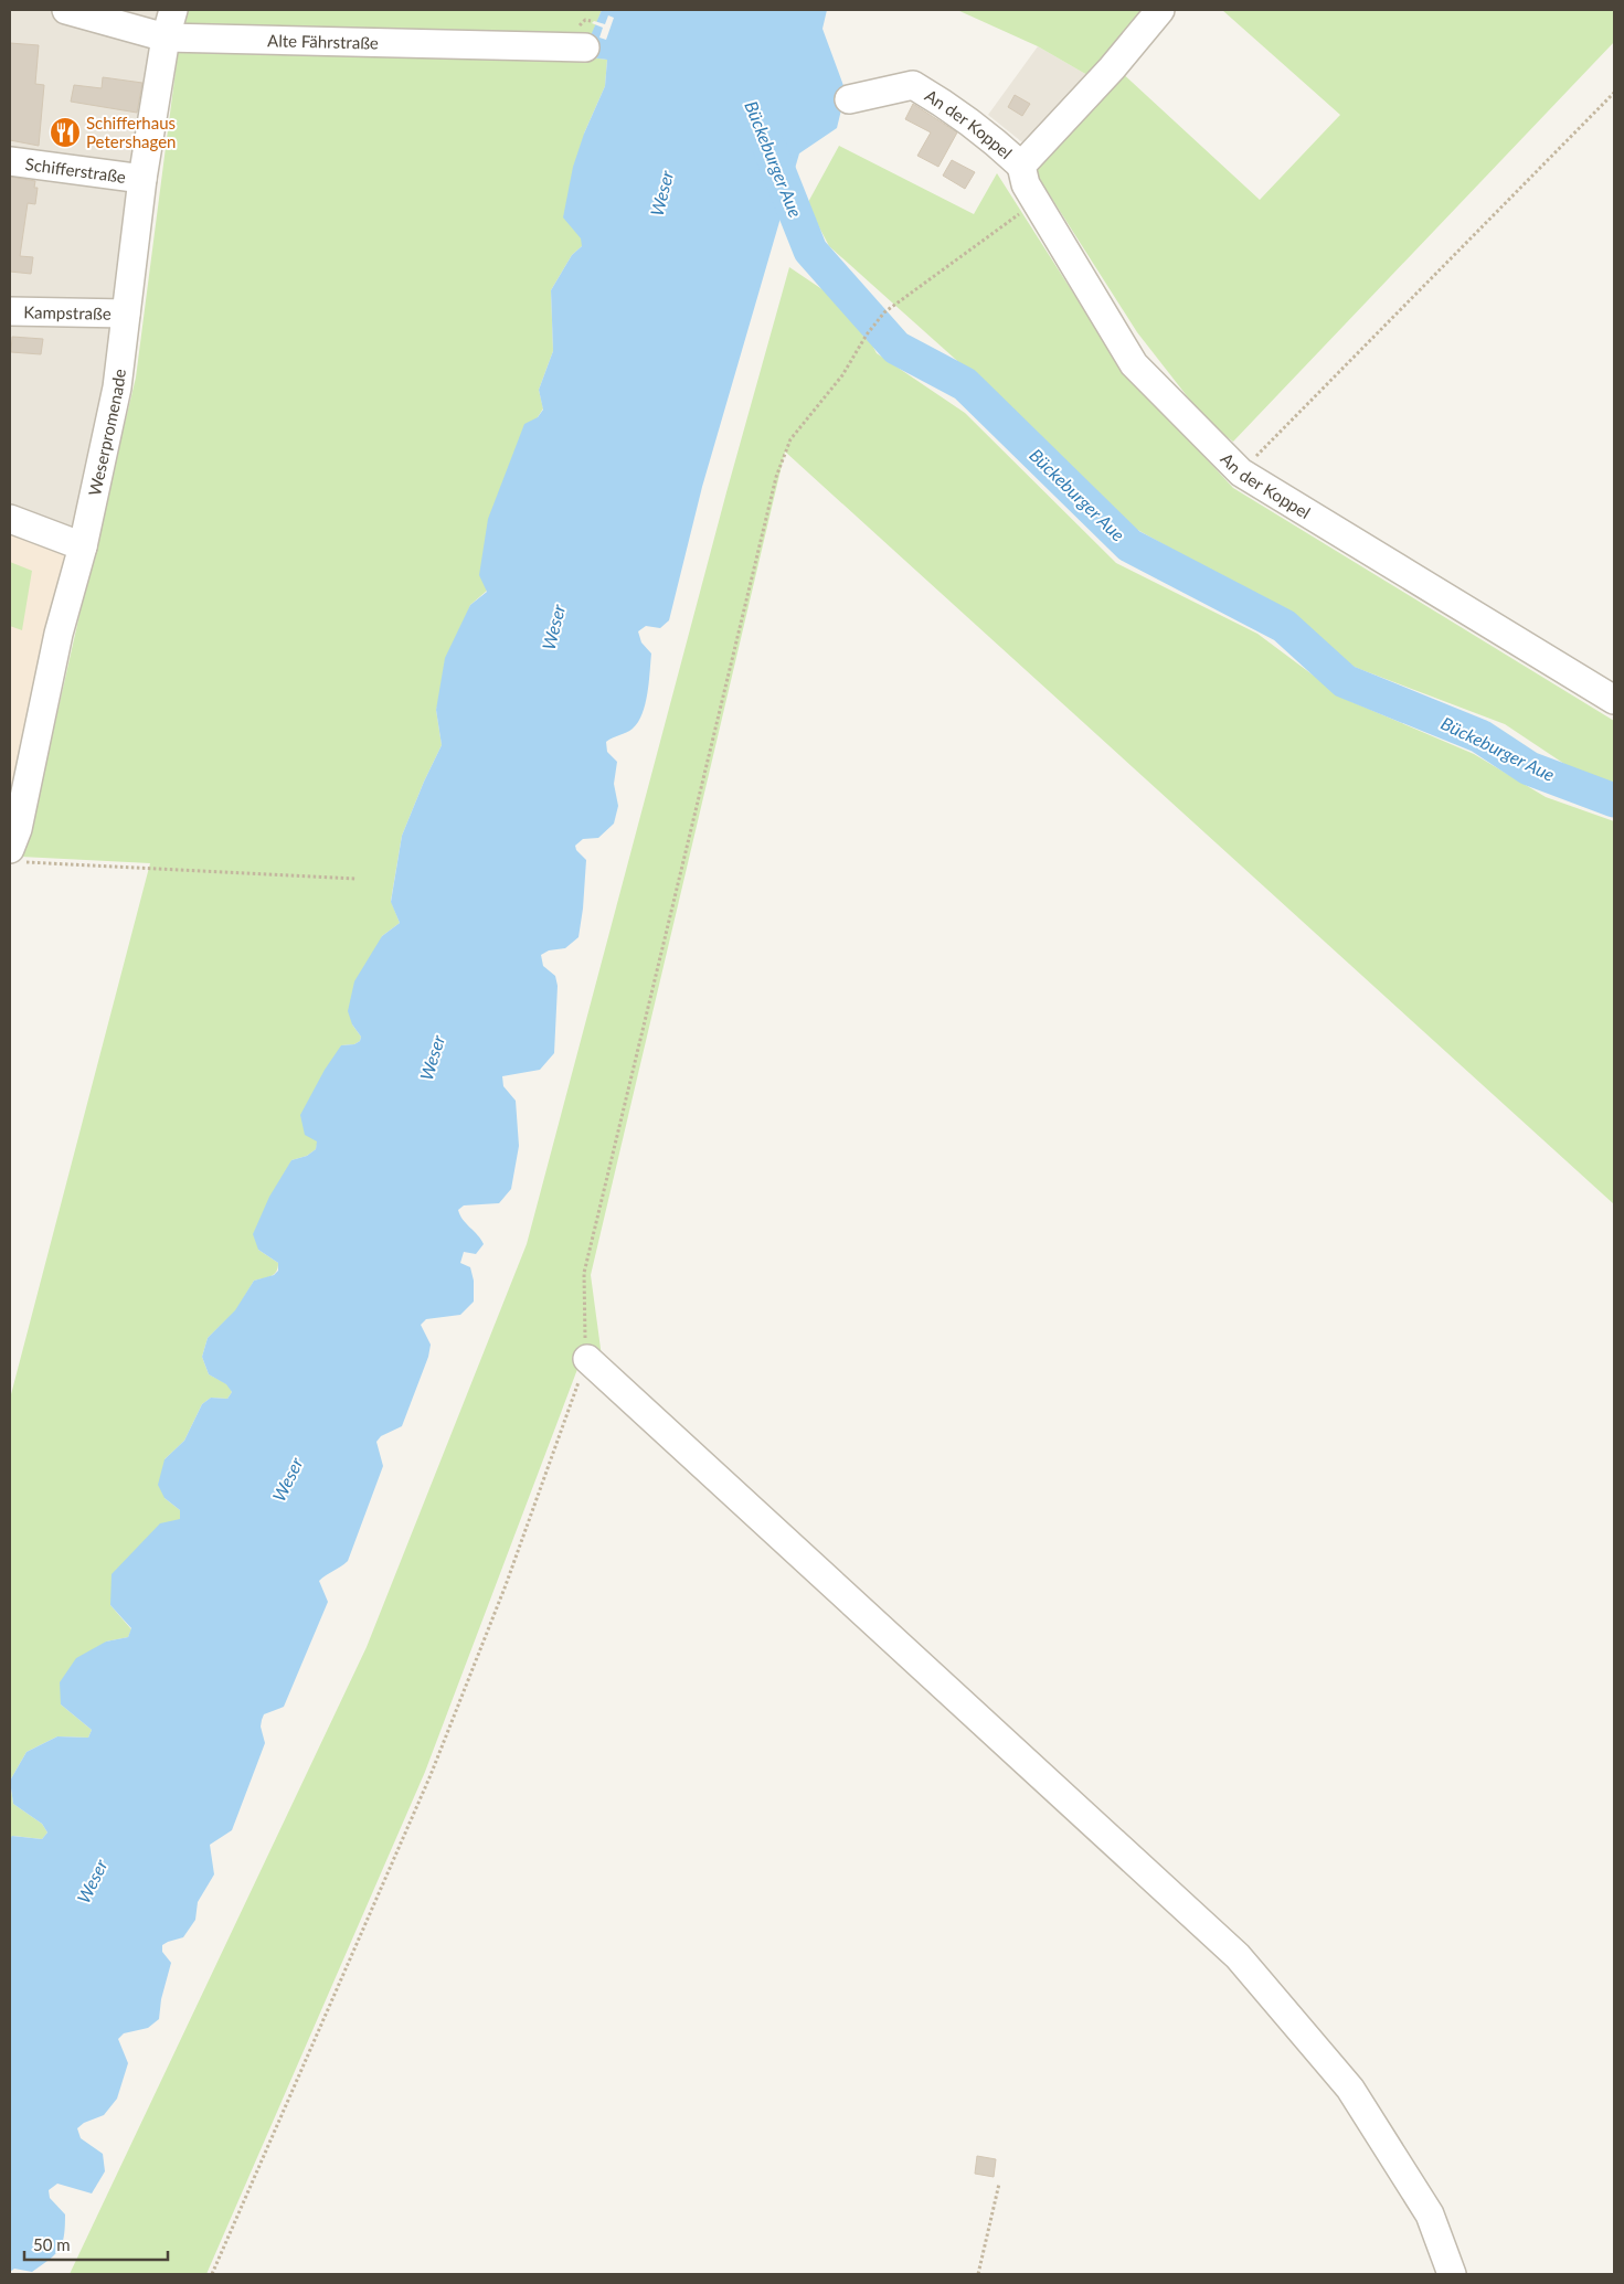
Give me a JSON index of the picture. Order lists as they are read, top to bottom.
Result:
{
  "streets": {
    "street": [
      "Alte Fährstraße",
      "An der Koppel",
      "Schifferstraße",
      "Kampstraße",
      "Weserpromenade"
    ]
  },
  "crossings": [
    ["Alte Fährstraße", "Weserpromenade"],
    ["Schifferstraße", "Weserpromenade"],
    ["Kampstraße", "Weserpromenade"]
  ],
  "water": ["Bückeburger Aue", "Weser"],
  "places": {
    "restaurant": ["Schifferhaus Petershagen"]
  },
  "scale_bar": "50 m"
}
